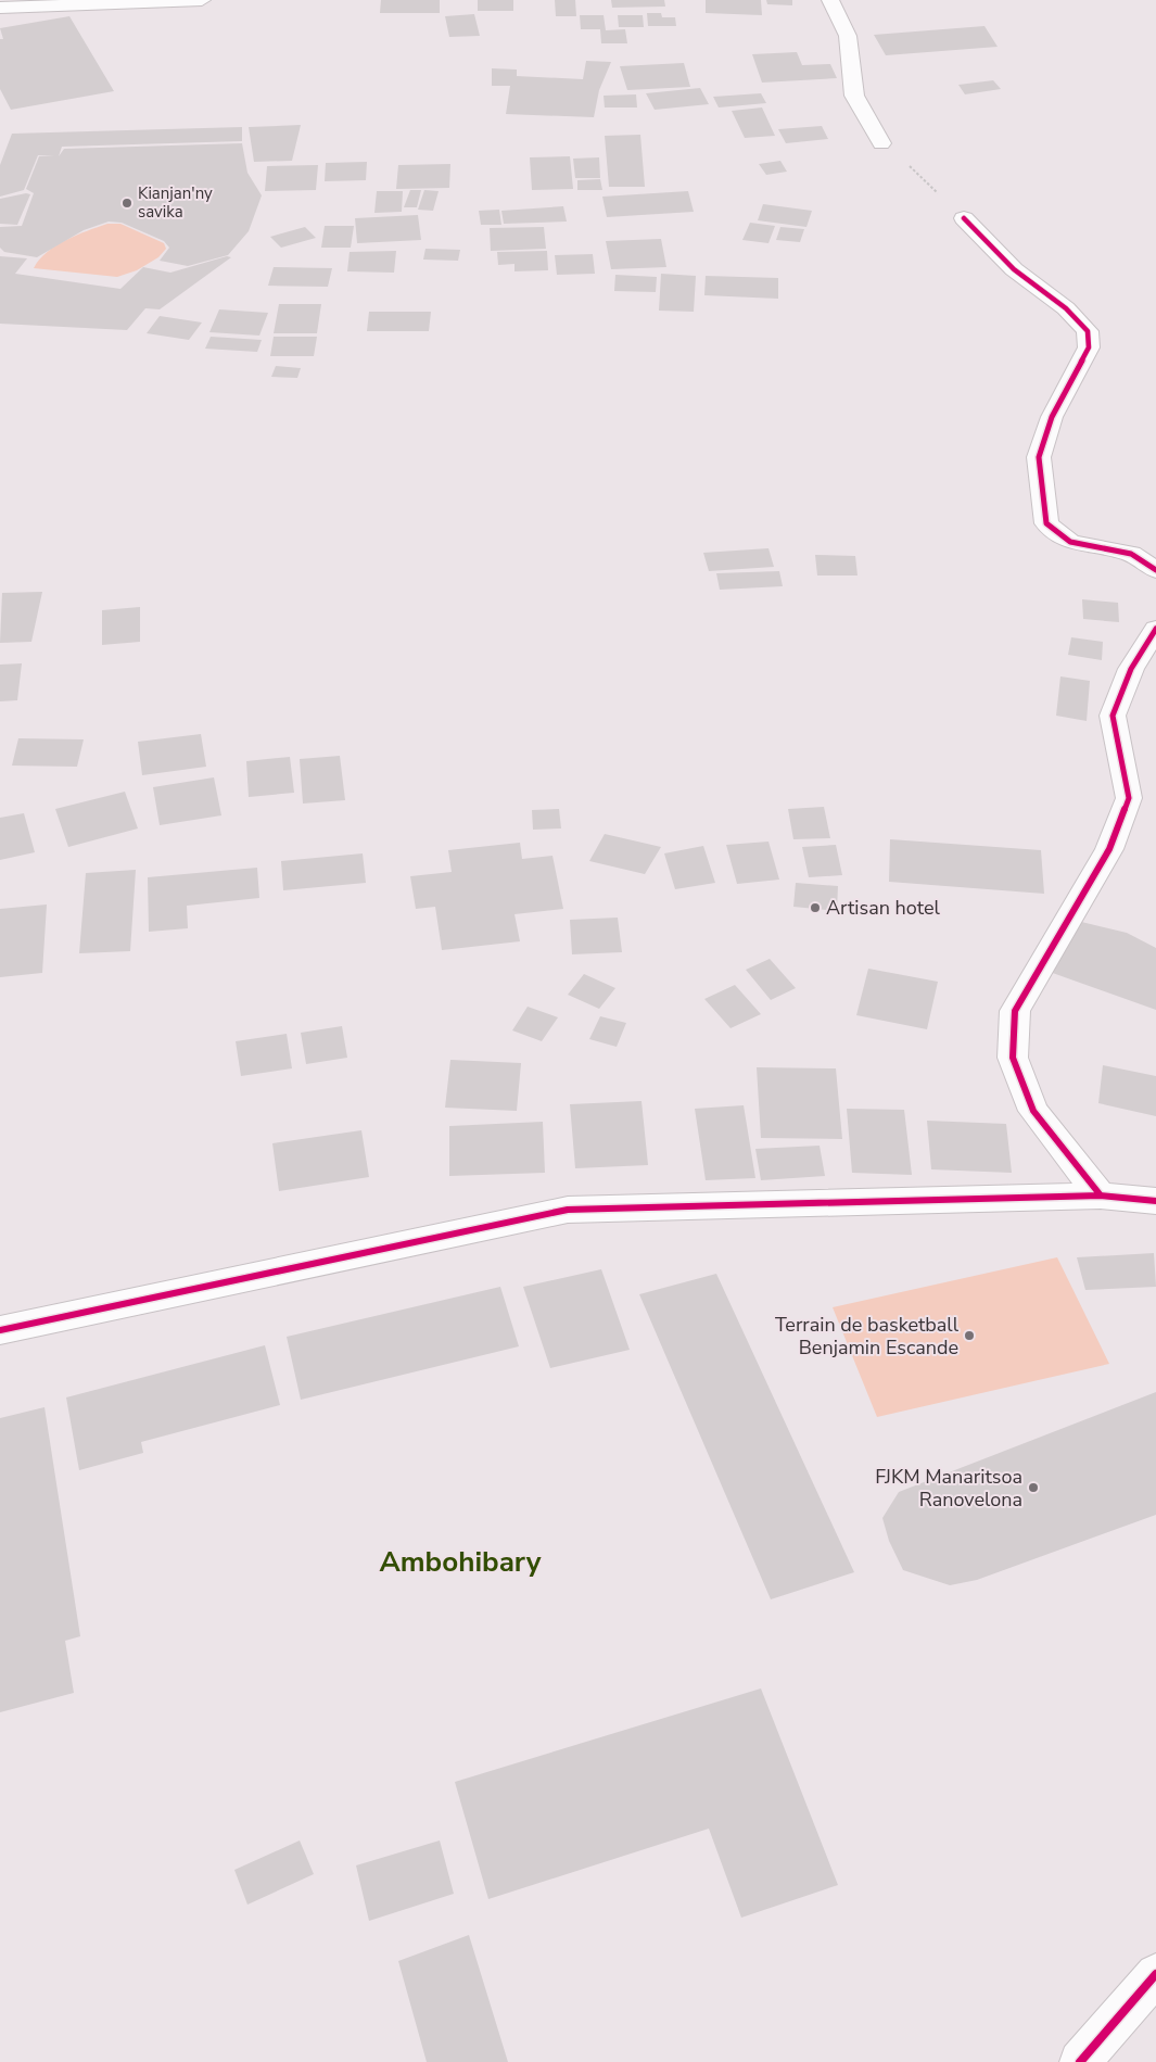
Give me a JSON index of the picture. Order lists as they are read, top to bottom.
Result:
{
  "districts": ["Ambohibary"],
  "places": [
    "Kianjan'ny savika",
    "Artisan hotel",
    "Terrain de basketball Benjamin Escande",
    "FJKM Manaritsoa Ranovelona"
  ]
}
